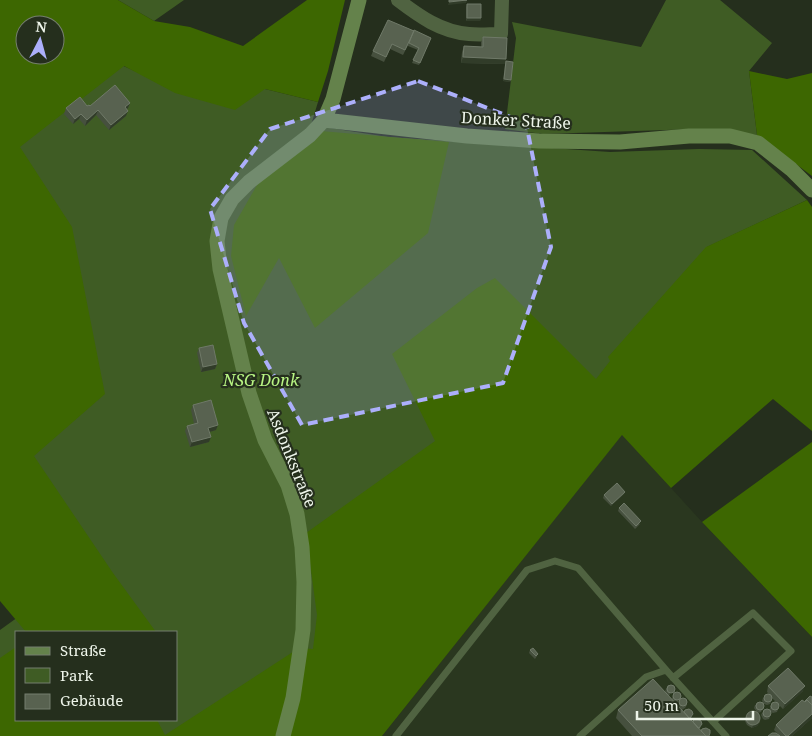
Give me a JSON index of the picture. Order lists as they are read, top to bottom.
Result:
{
  "streets": {
    "street": ["Donker Straße", "Asdonkstraße"]
  },
  "crossings": [
    ["Donker Straße", "Asdonkstraße"]
  ],
  "parks": ["NSG Donk"],
  "legend": ["Straße", "Park", "Gebäude"],
  "scale_bar": "50 m",
  "north": "top"
}
